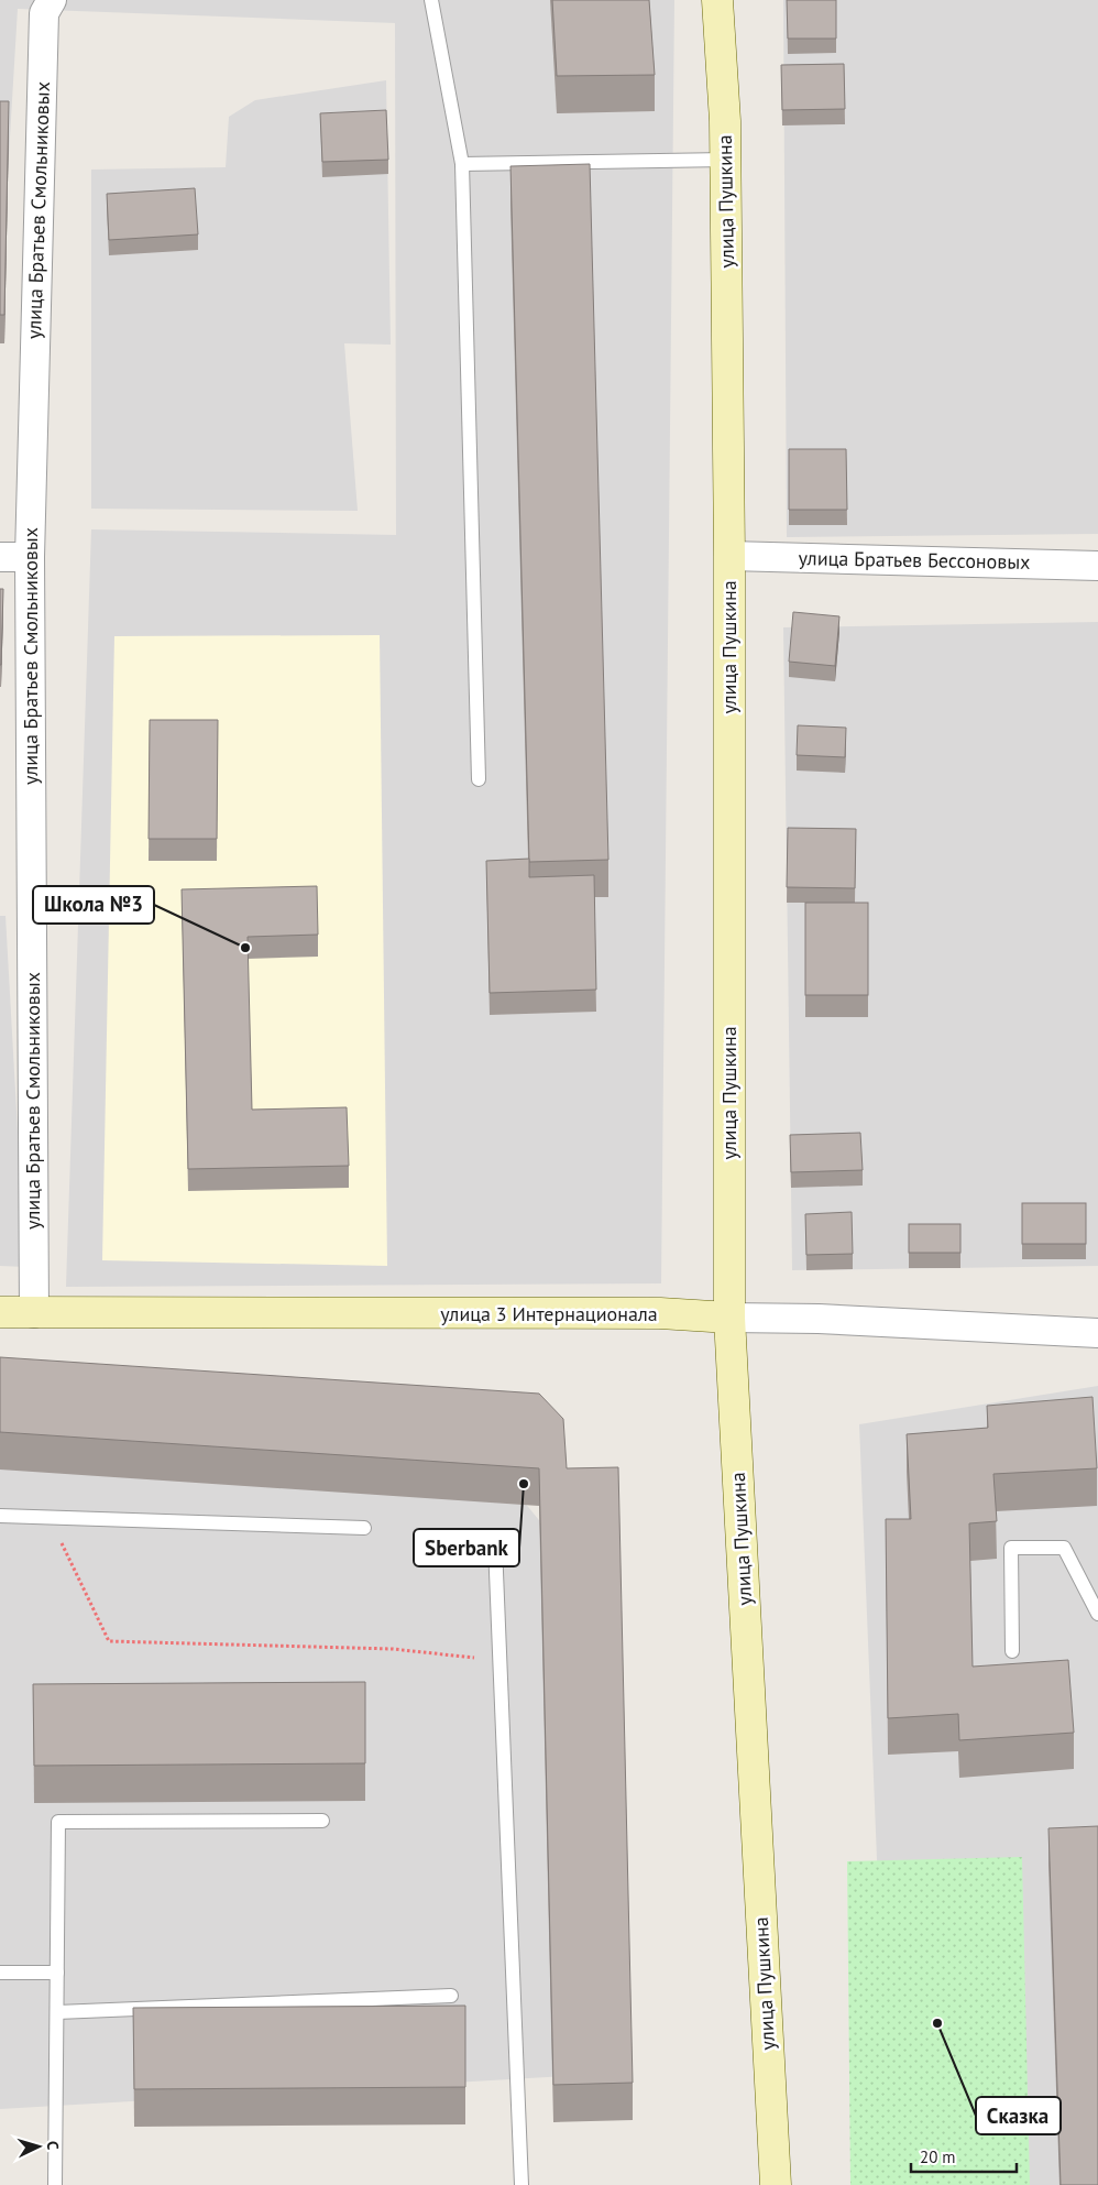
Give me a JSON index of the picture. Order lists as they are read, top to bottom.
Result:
{
  "streets": {
    "street": [
      "улица Пушкина",
      "улица Братьев Смольниковых",
      "улица Братьев Бессоновых",
      "улица 3 Интернационала"
    ]
  },
  "crossings": [
    ["улица Пушкина", "улица Братьев Бессоновых"],
    ["улица Пушкина", "улица 3 Интернационала"],
    ["улица Братьев Смольниковых", "улица 3 Интернационала"]
  ],
  "places": ["Школа №3", "Sberbank", "Сказка"],
  "scale_bar": "20 m",
  "north": "right"
}
